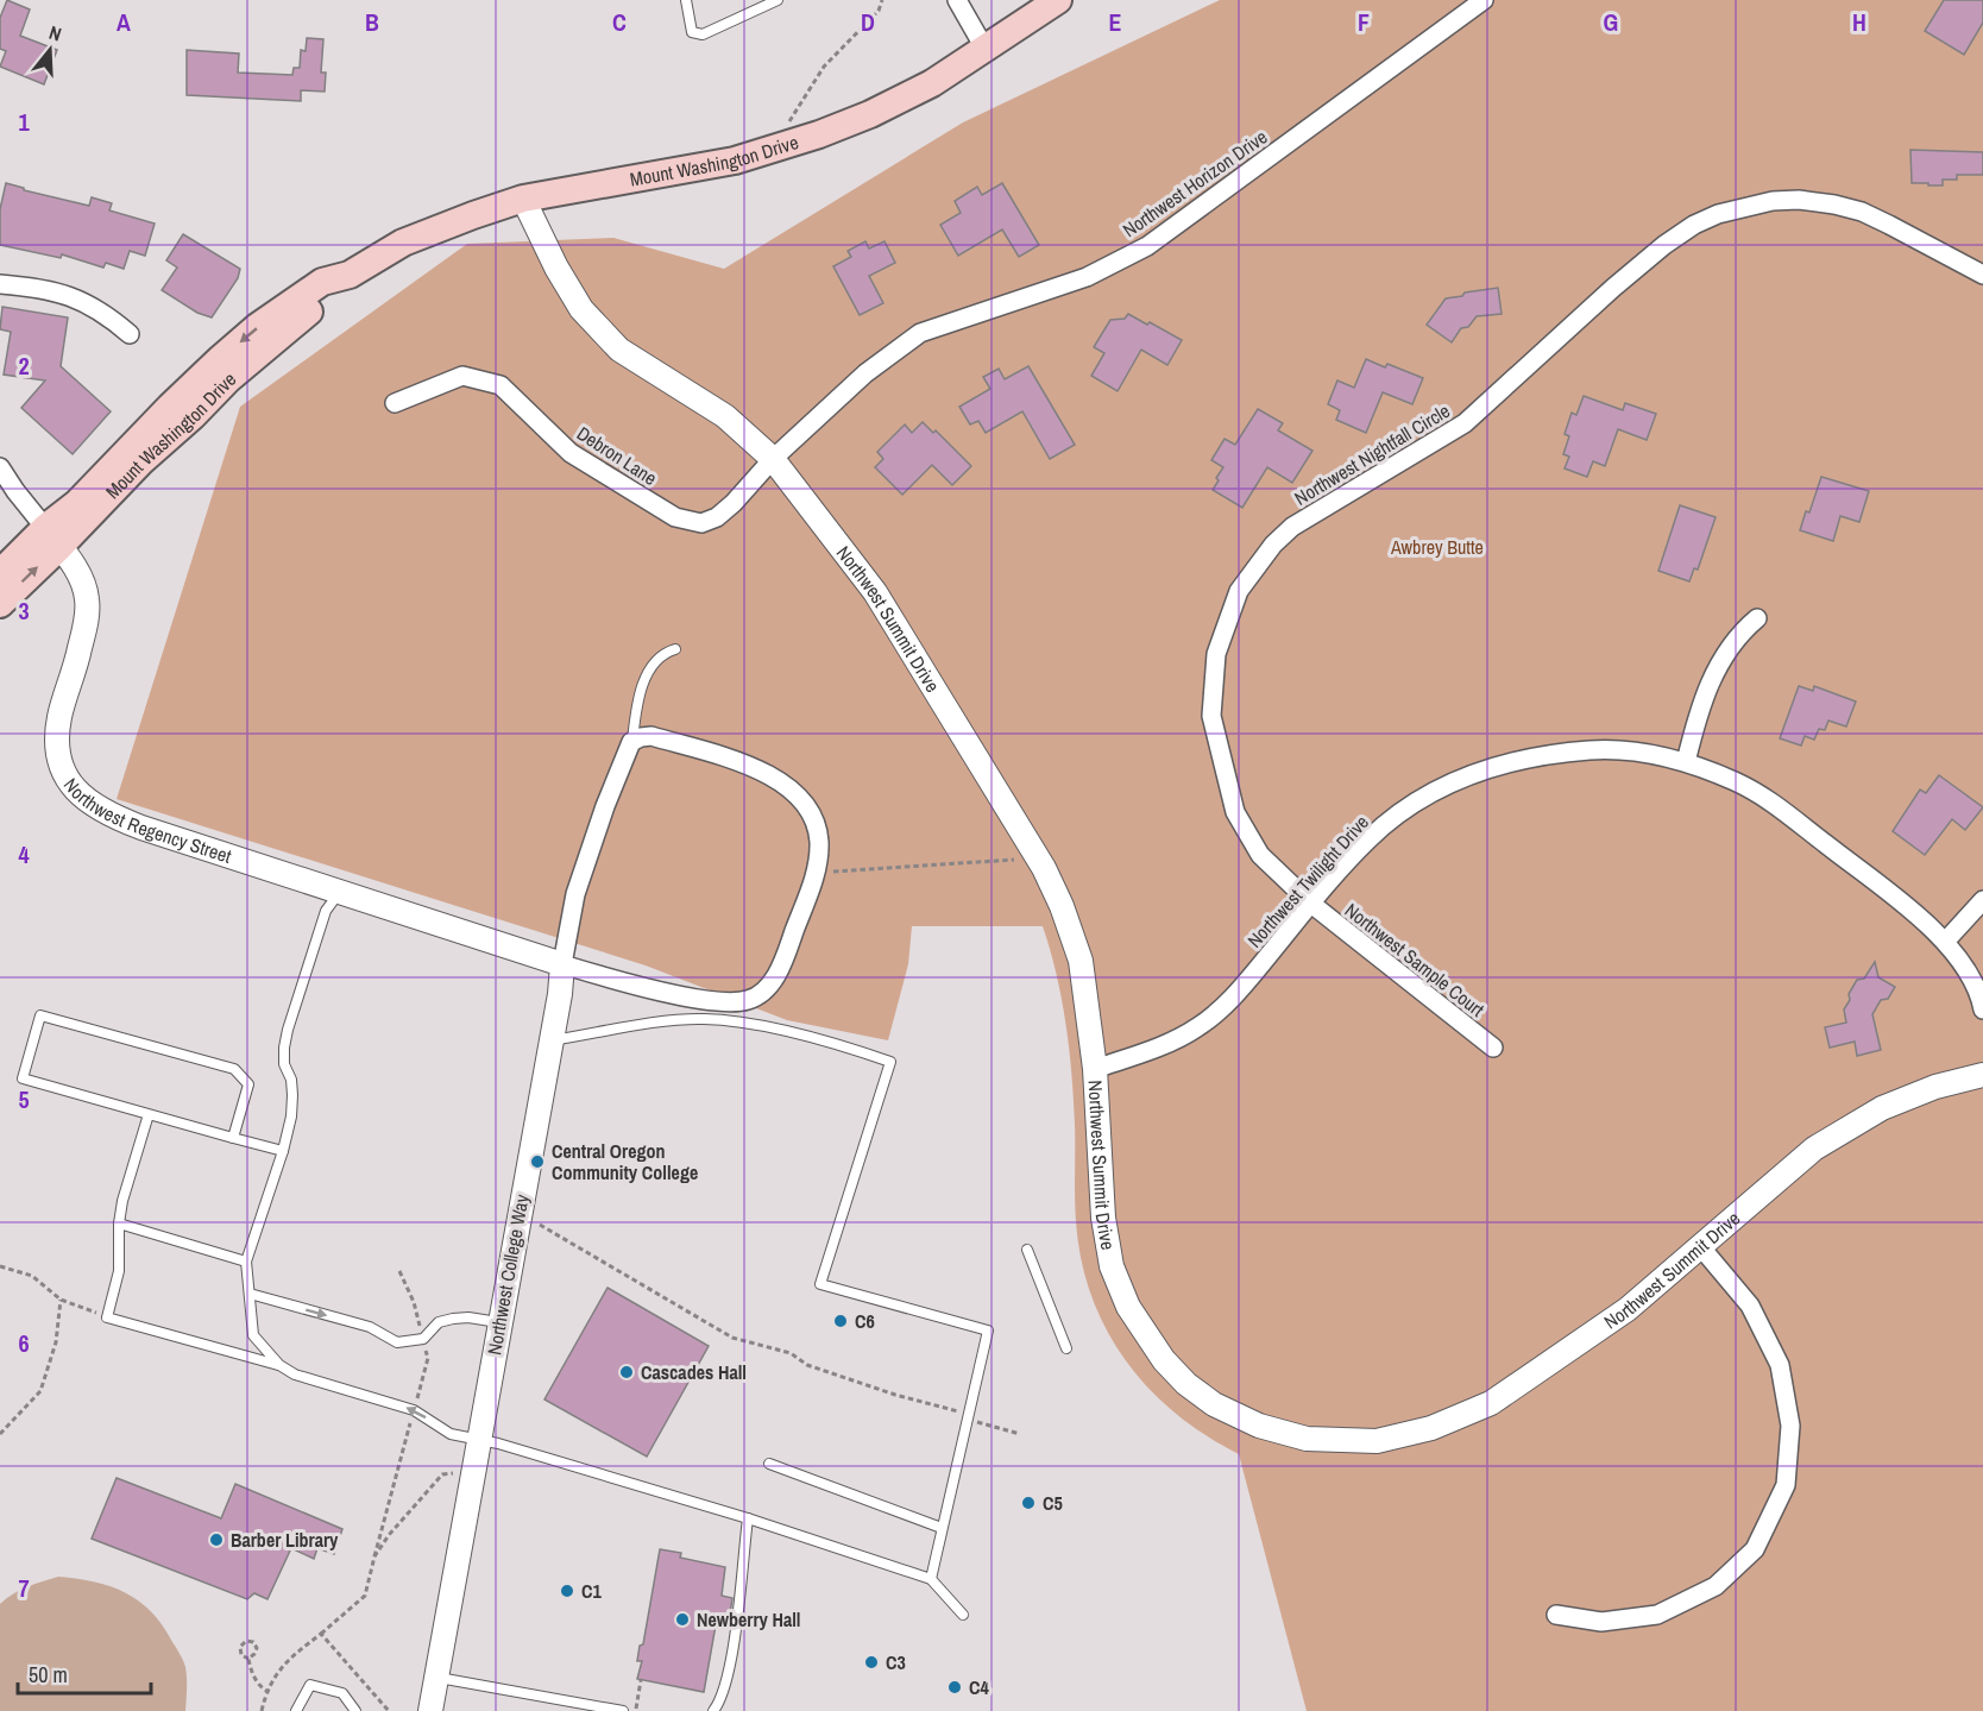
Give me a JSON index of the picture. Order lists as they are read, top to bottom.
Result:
{
  "streets": {
    "main road": ["Mount Washington Drive"],
    "street": [
      "Northwest Horizon Drive",
      "Northwest Nightfall Circle",
      "Debron Lane",
      "Northwest Summit Drive",
      "Northwest Regency Street",
      "Northwest Twilight Drive",
      "Northwest Sample Court",
      "Northwest College Way"
    ]
  },
  "crossings": [
    ["Mount Washington Drive", "Northwest Summit Drive"],
    ["Mount Washington Drive", "Northwest Regency Street"],
    ["Northwest Horizon Drive", "Debron Lane"],
    ["Northwest Horizon Drive", "Northwest Summit Drive"],
    ["Northwest Nightfall Circle", "Northwest Twilight Drive"],
    ["Northwest Nightfall Circle", "Northwest Sample Court"],
    ["Debron Lane", "Northwest Summit Drive"],
    ["Northwest Summit Drive", "Northwest Twilight Drive"],
    ["Northwest Regency Street", "Northwest College Way"],
    ["Northwest Twilight Drive", "Northwest Sample Court"]
  ],
  "parks": ["Awbrey Butte"],
  "places": [
    "Central Oregon Community College",
    "C6",
    "Cascades Hall",
    "C5",
    "Barber Library",
    "C1",
    "Newberry Hall",
    "C3",
    "C4"
  ],
  "scale_bar": "50 m",
  "north": "top",
  "grid": {
    "columns": [
      "A",
      "B",
      "C",
      "D",
      "E",
      "F",
      "G",
      "H"
    ],
    "rows": [
      "1",
      "2",
      "3",
      "4",
      "5",
      "6",
      "7"
    ]
  }
}
